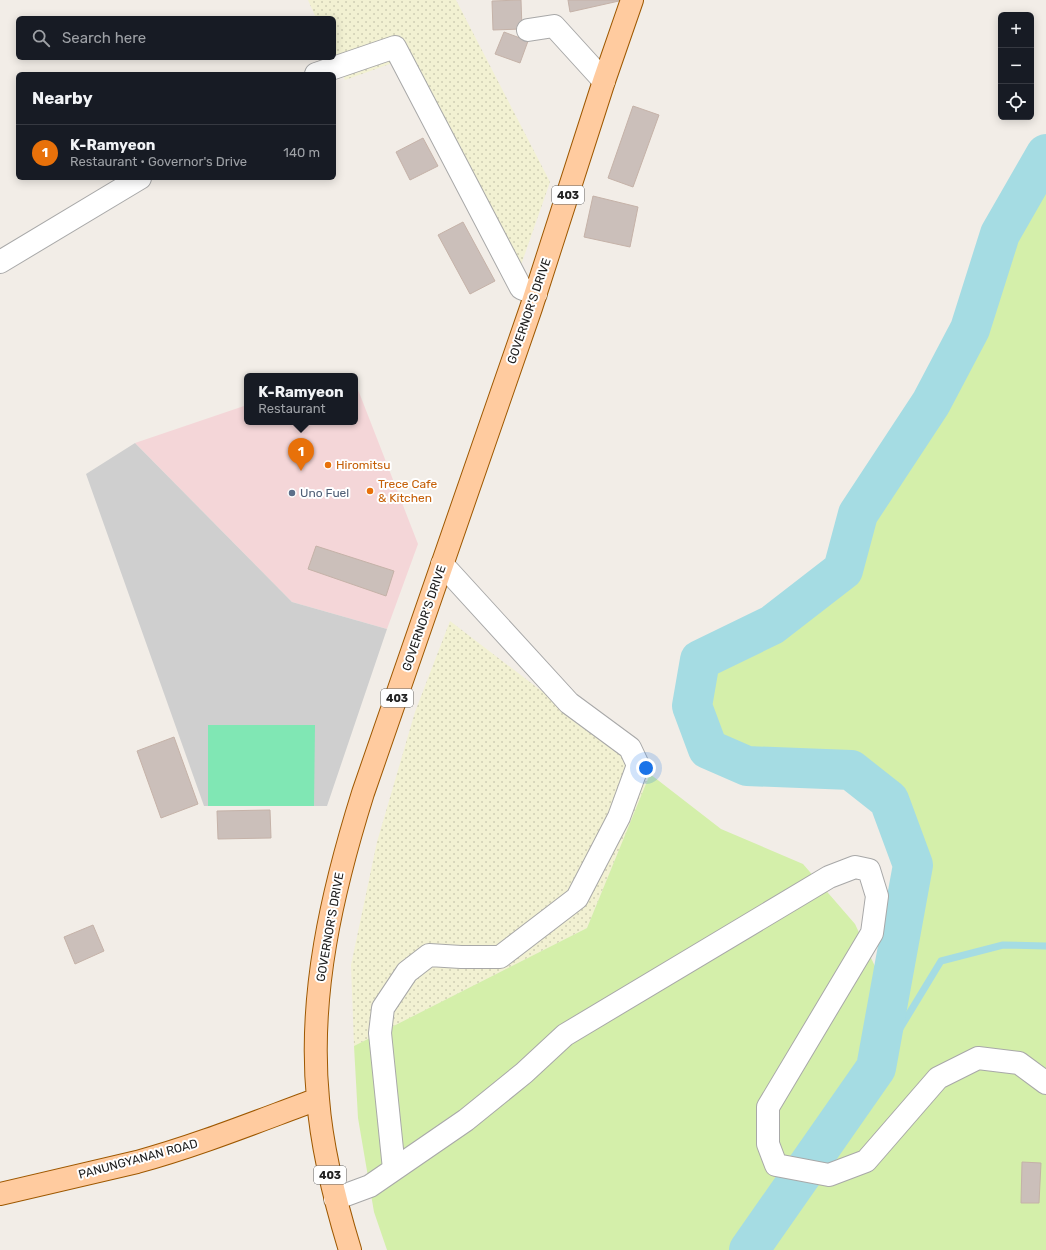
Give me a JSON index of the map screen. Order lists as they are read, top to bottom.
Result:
{
  "streets": {
    "main road": ["403", "GOVERNOR'S DRIVE", "PANUNGYANAN ROAD"]
  },
  "crossings": [
    ["GOVERNOR'S DRIVE", "PANUNGYANAN ROAD"]
  ],
  "places": ["Hiromitsu", "Trece Cafe & Kitchen", "Uno Fuel"],
  "page": {
    "map_buttons": ["+", "−"],
    "search": "Search here",
    "heading": "Nearby",
    "list": [
      {
        "mark": "1",
        "name": "K-Ramyeon",
        "note": "Restaurant · Governor's Drive",
        "value": "140 m"
      }
    ],
    "popup": ["K-Ramyeon", "Restaurant"],
    "pins": "1"
  }
}
